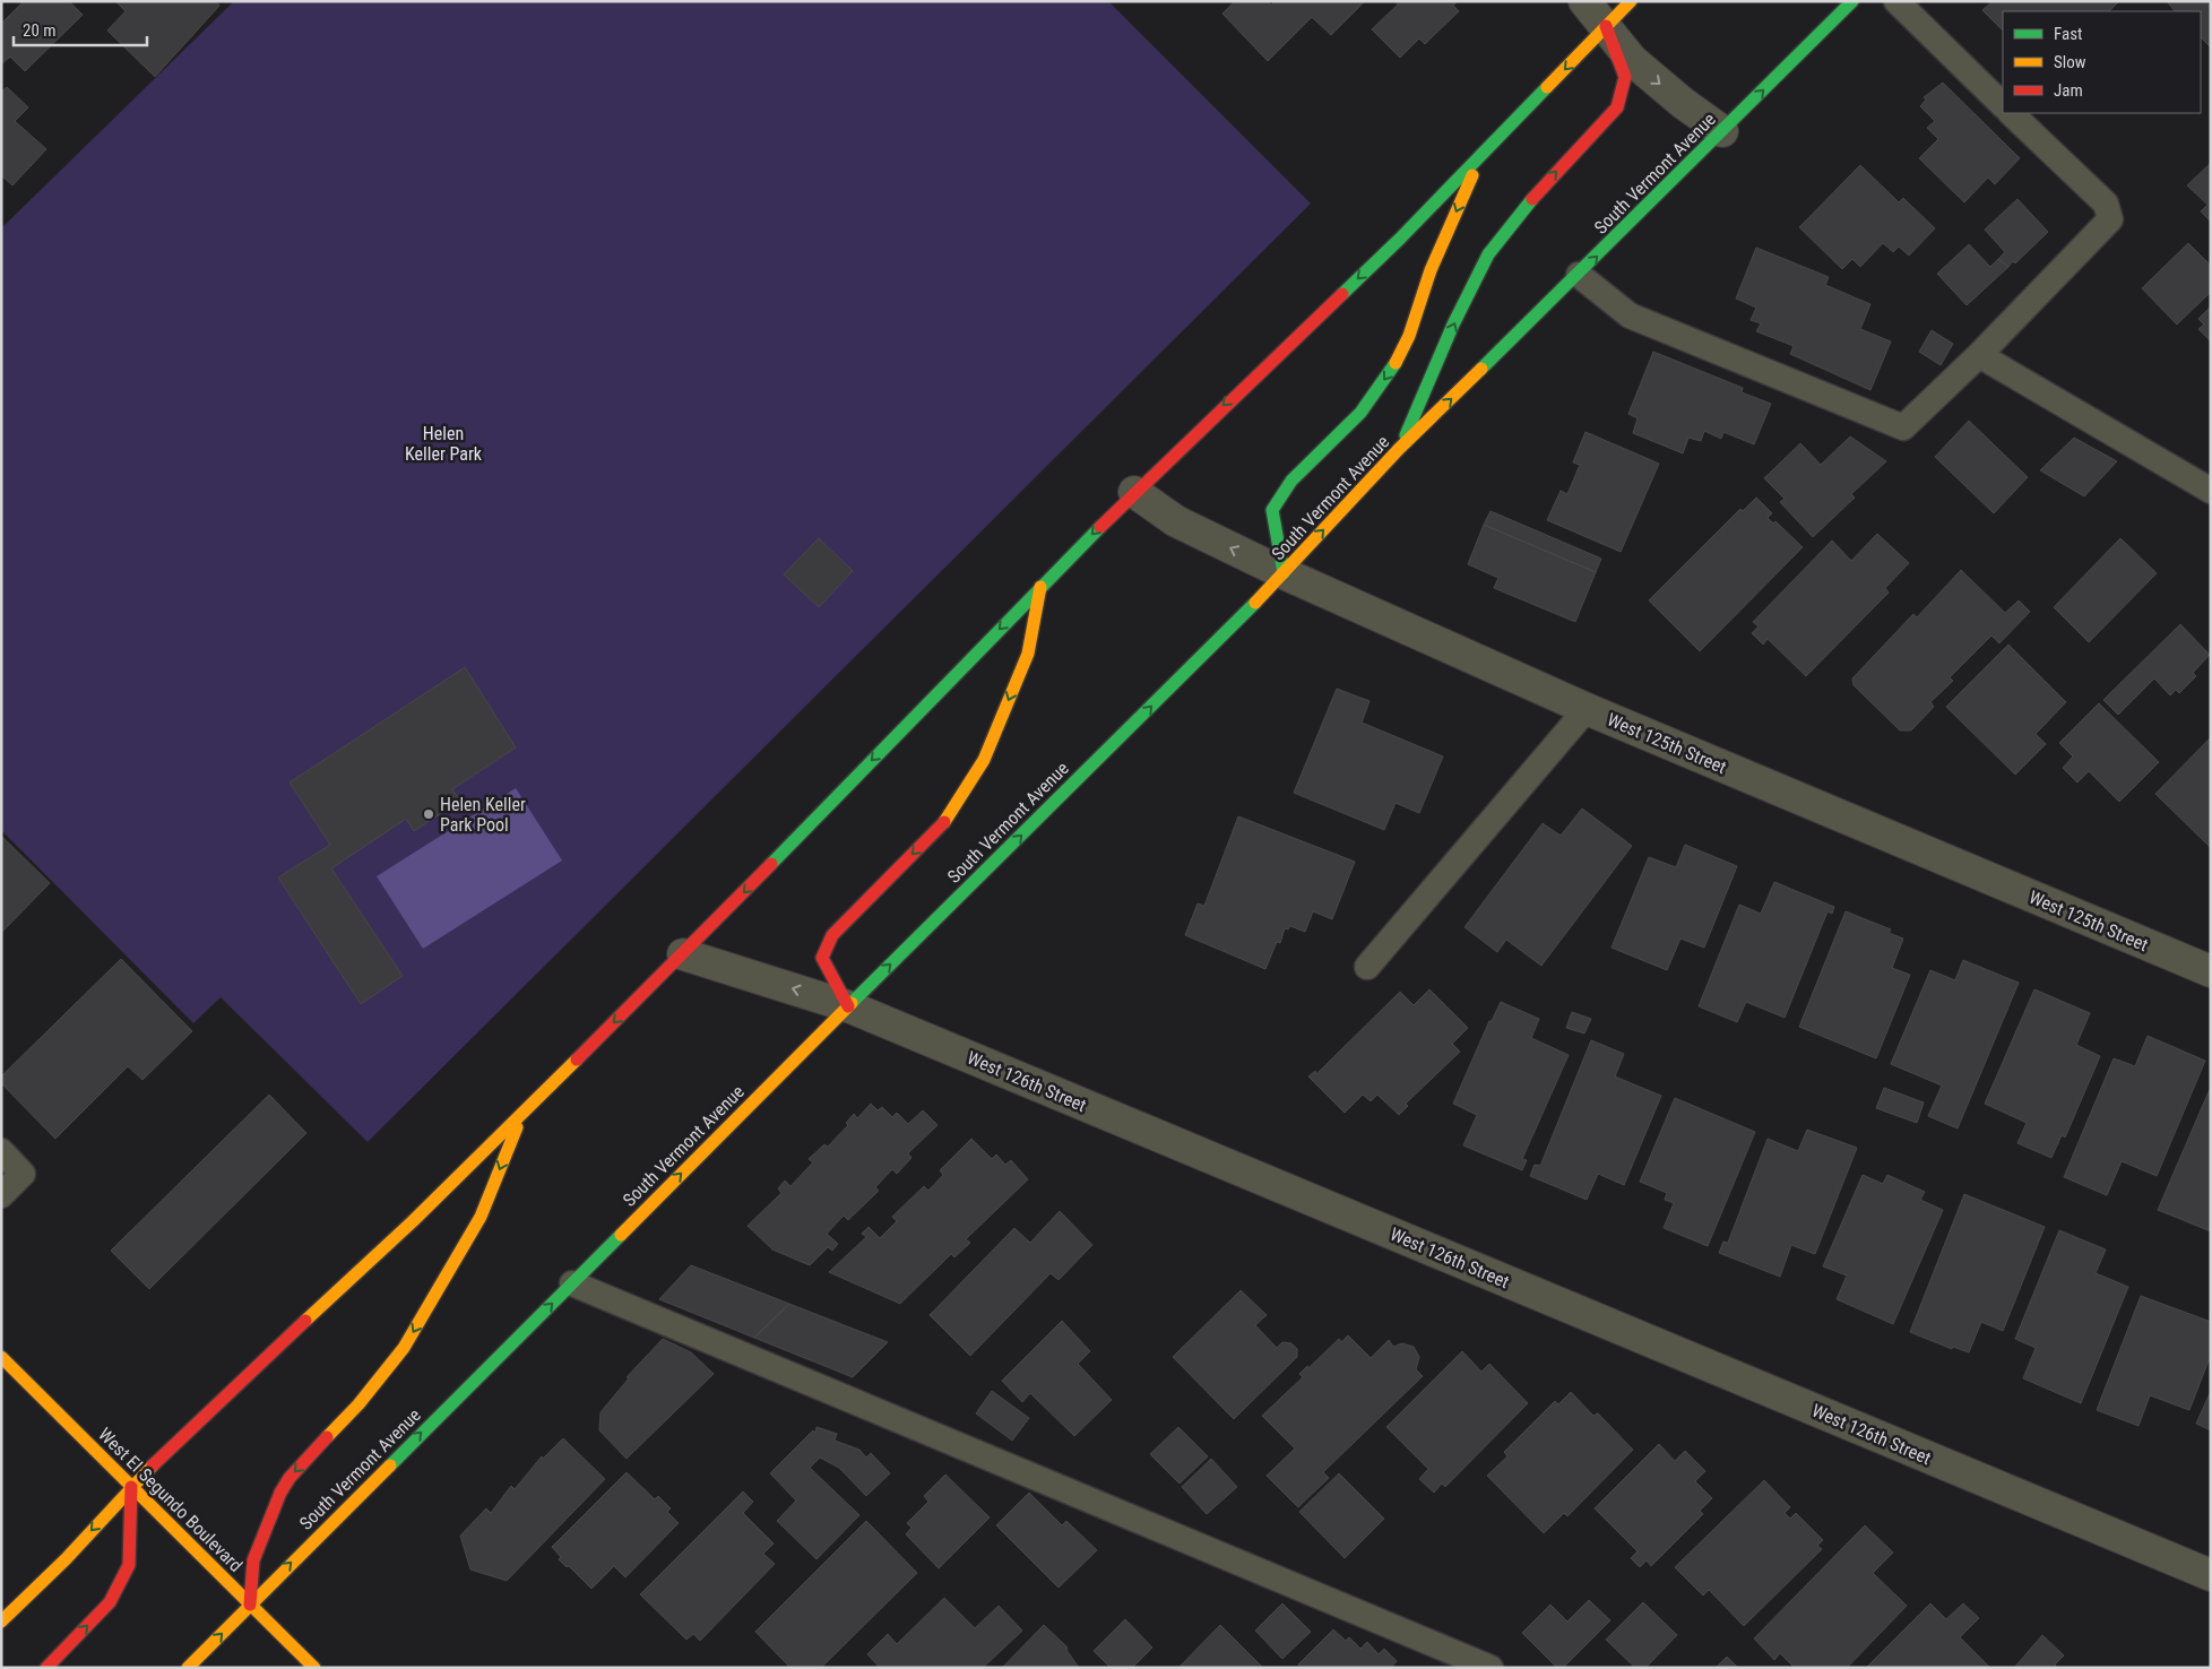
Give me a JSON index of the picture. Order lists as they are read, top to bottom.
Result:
{
  "streets": {
    "main road": ["South Vermont Avenue", "West El Segundo Boulevard"],
    "street": ["West 125th Street", "West 126th Street"]
  },
  "crossings": [
    ["South Vermont Avenue", "West 125th Street"],
    ["South Vermont Avenue", "West 126th Street"],
    ["South Vermont Avenue", "West El Segundo Boulevard"]
  ],
  "parks": ["Helen Keller Park"],
  "places": ["Helen Keller Park Pool"],
  "legend": ["Fast", "Slow", "Jam"],
  "scale_bar": "20 m"
}
